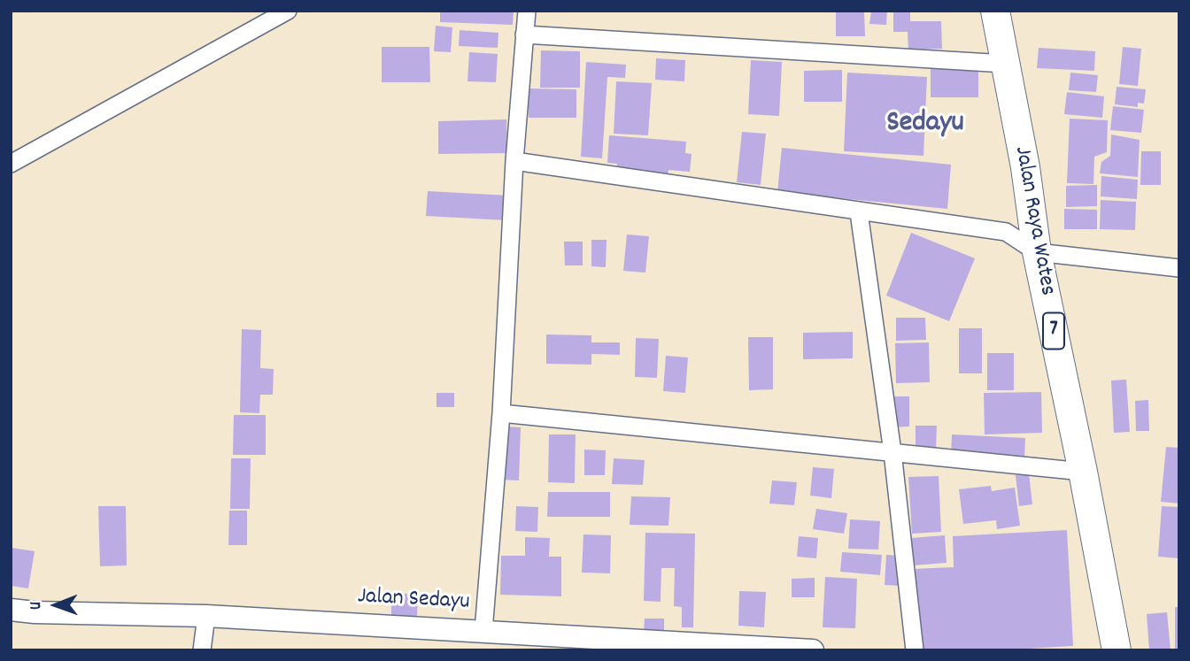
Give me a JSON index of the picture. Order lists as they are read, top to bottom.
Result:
{
  "streets": {
    "highway": ["Jalan Raya Wates", "7"],
    "street": ["Jalan Sedayu"]
  },
  "districts": ["Sedayu"],
  "north": "left"
}
